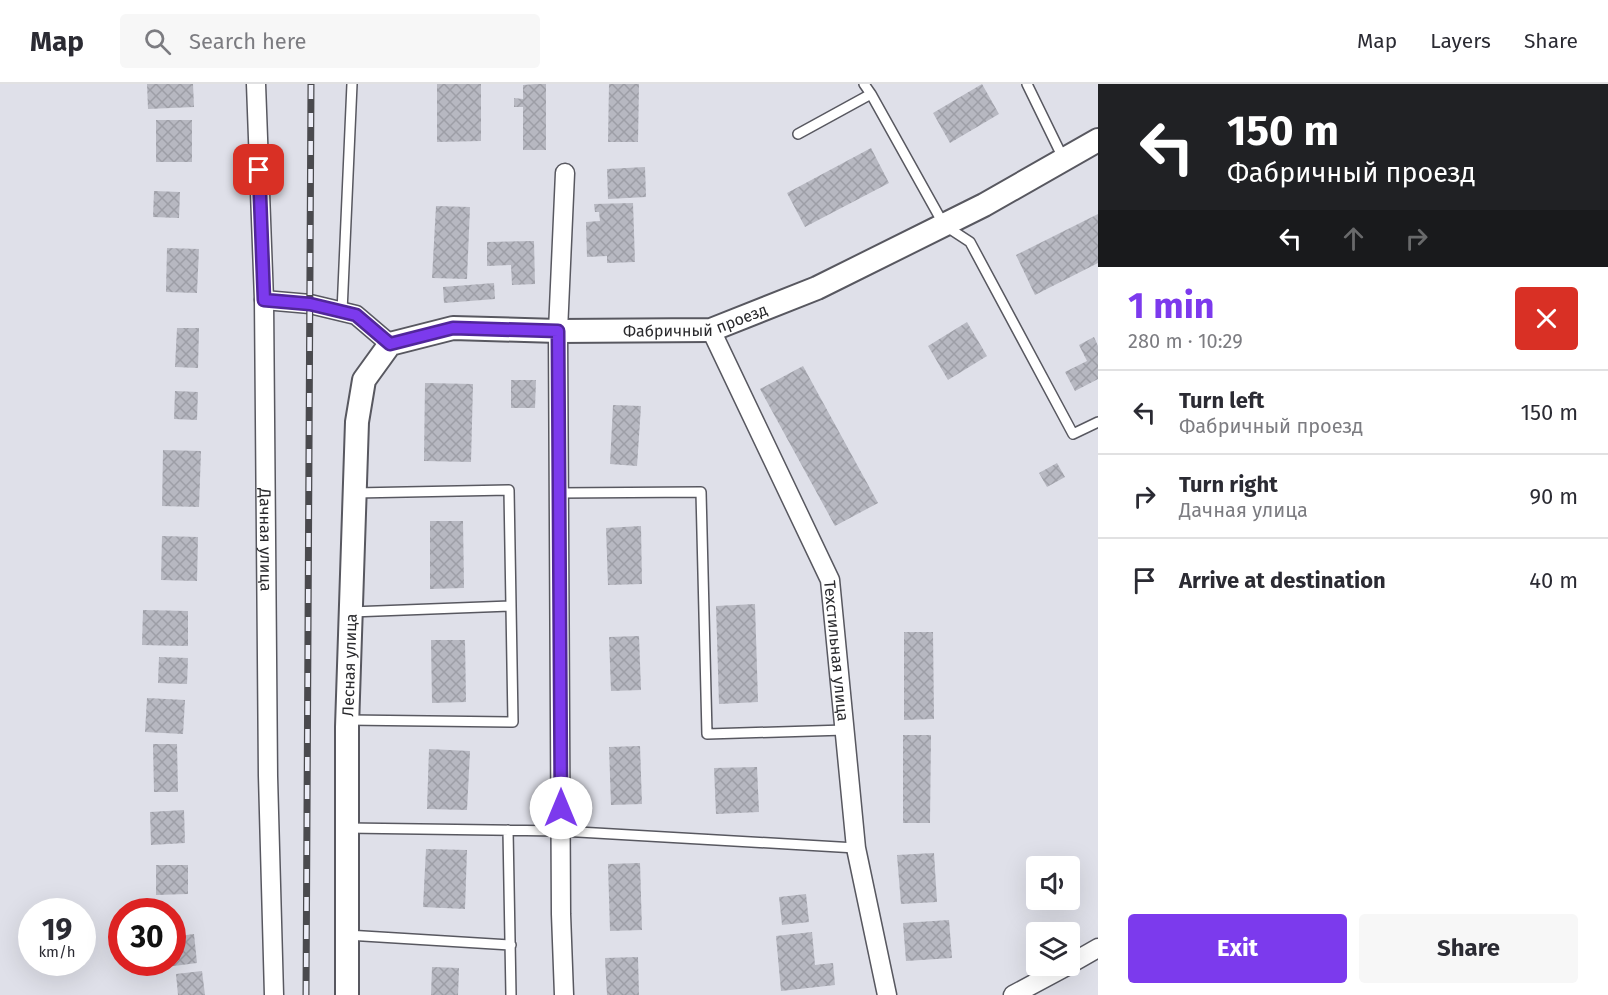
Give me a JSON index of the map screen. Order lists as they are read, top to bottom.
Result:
{
  "streets": {
    "street": [
      "Фабричный проезд",
      "Дачная улица",
      "Техстильная улица",
      "Лесная улица"
    ]
  },
  "crossings": [
    ["Фабричный проезд", "Техстильная улица"],
    ["Фабричный проезд", "Лесная улица"]
  ],
  "page": {
    "header": "Map",
    "search": "Search here",
    "nav": ["Map", "Layers", "Share"],
    "turn": ["150 m", "Фабричный проезд"],
    "heading": ["1 min", "280 m · 10:29"],
    "list": [
      {
        "name": "Turn left",
        "note": "Фабричный проезд",
        "value": "150 m"
      },
      {
        "name": "Turn right",
        "note": "Дачная улица",
        "value": "90 m"
      },
      {
        "name": "Arrive at destination",
        "value": "40 m"
      }
    ],
    "speed": "19 km/h",
    "limit": "30",
    "buttons": ["Exit", "Share"]
  }
}
